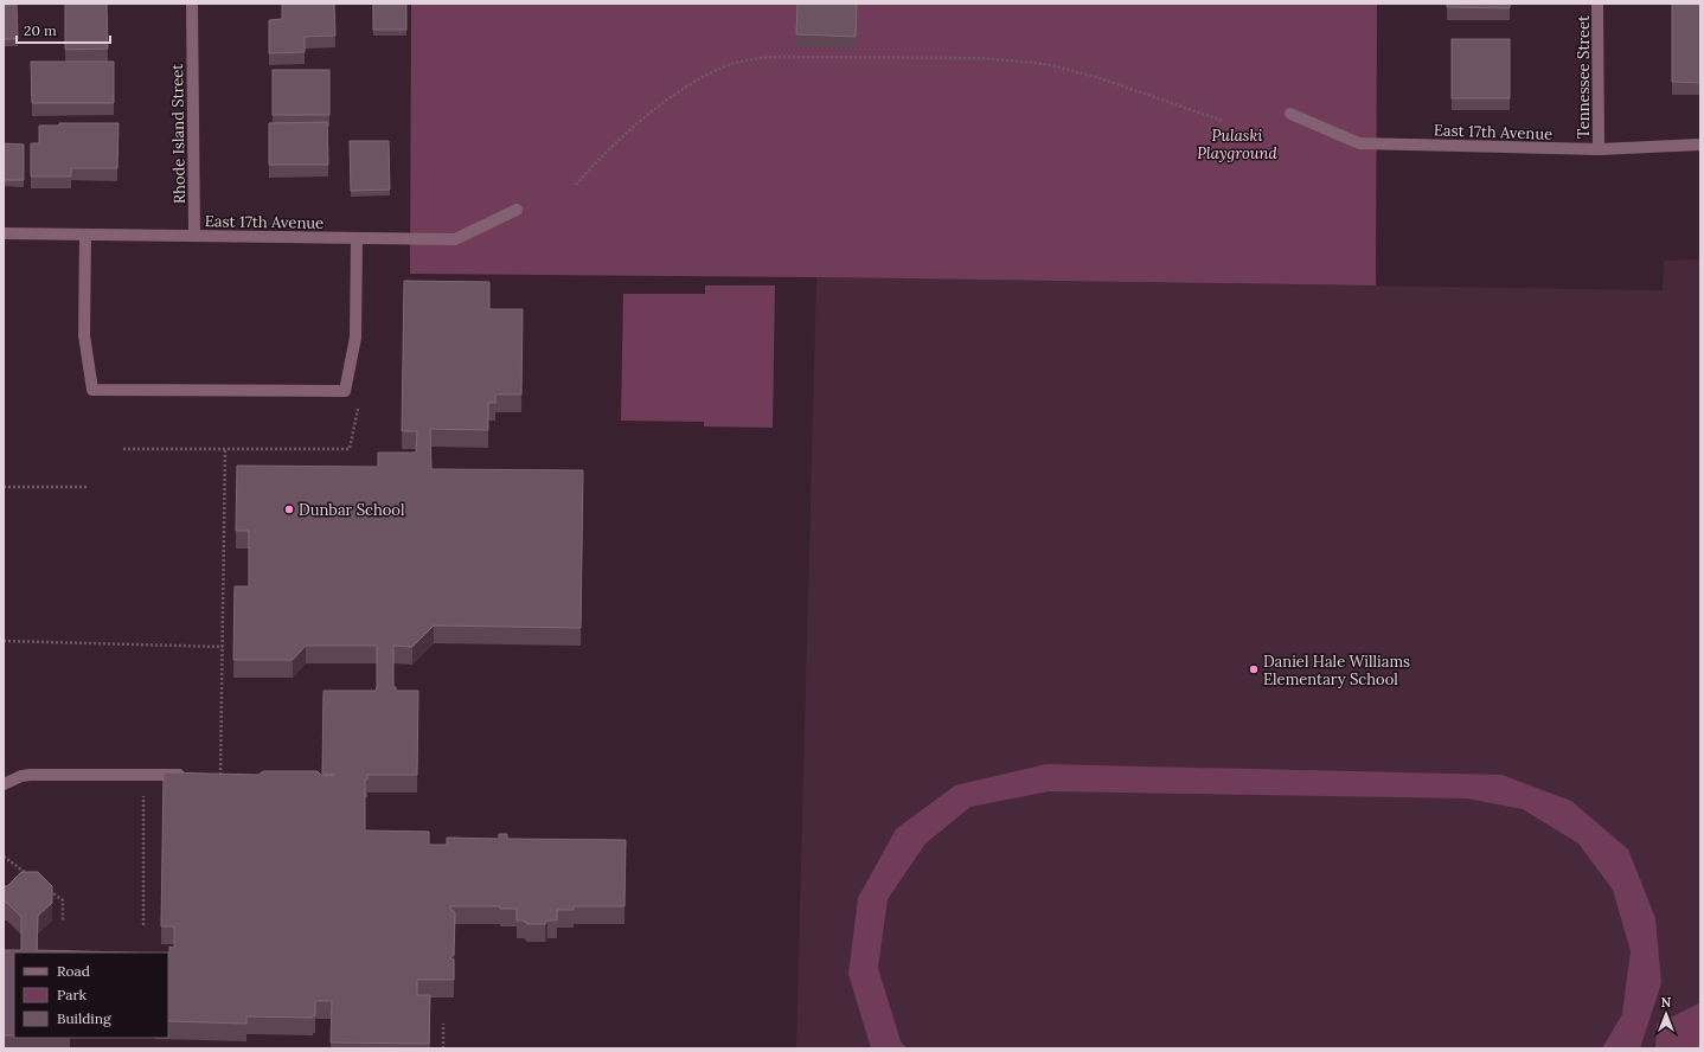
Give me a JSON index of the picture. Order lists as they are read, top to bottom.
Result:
{
  "streets": {
    "street": ["Tennessee Street", "East 17th Avenue", "Rhode Island Street"]
  },
  "crossings": [
    ["Tennessee Street", "East 17th Avenue"],
    ["East 17th Avenue", "Rhode Island Street"]
  ],
  "parks": ["Pulaski Playground"],
  "places": ["Dunbar School", "Daniel Hale Williams Elementary School"],
  "legend": ["Road", "Park", "Building"],
  "scale_bar": "20 m",
  "north": "top"
}
